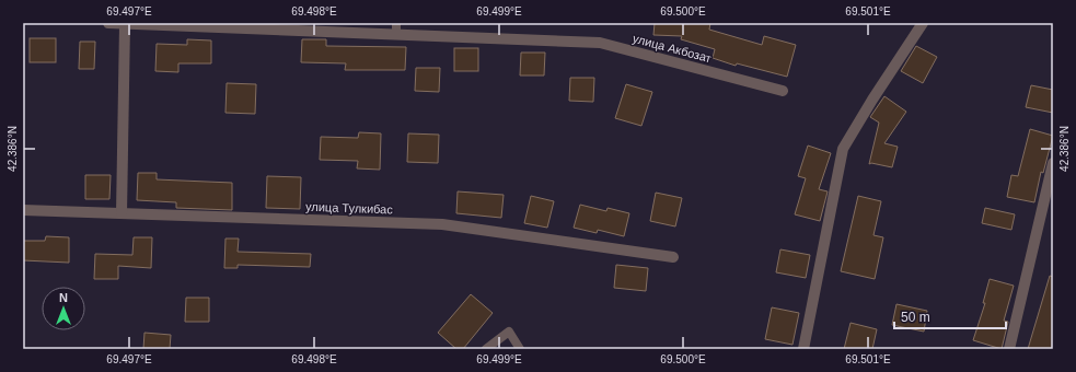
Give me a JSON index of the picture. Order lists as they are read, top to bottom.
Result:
{
  "streets": {
    "street": ["улица Акбозат", "улица Тулкибас"]
  },
  "scale_bar": "50 m",
  "north": "top",
  "coordinates": [
    "69.497°E",
    "69.498°E",
    "69.499°E",
    "69.500°E",
    "69.501°E",
    "42.386°N"
  ]
}
